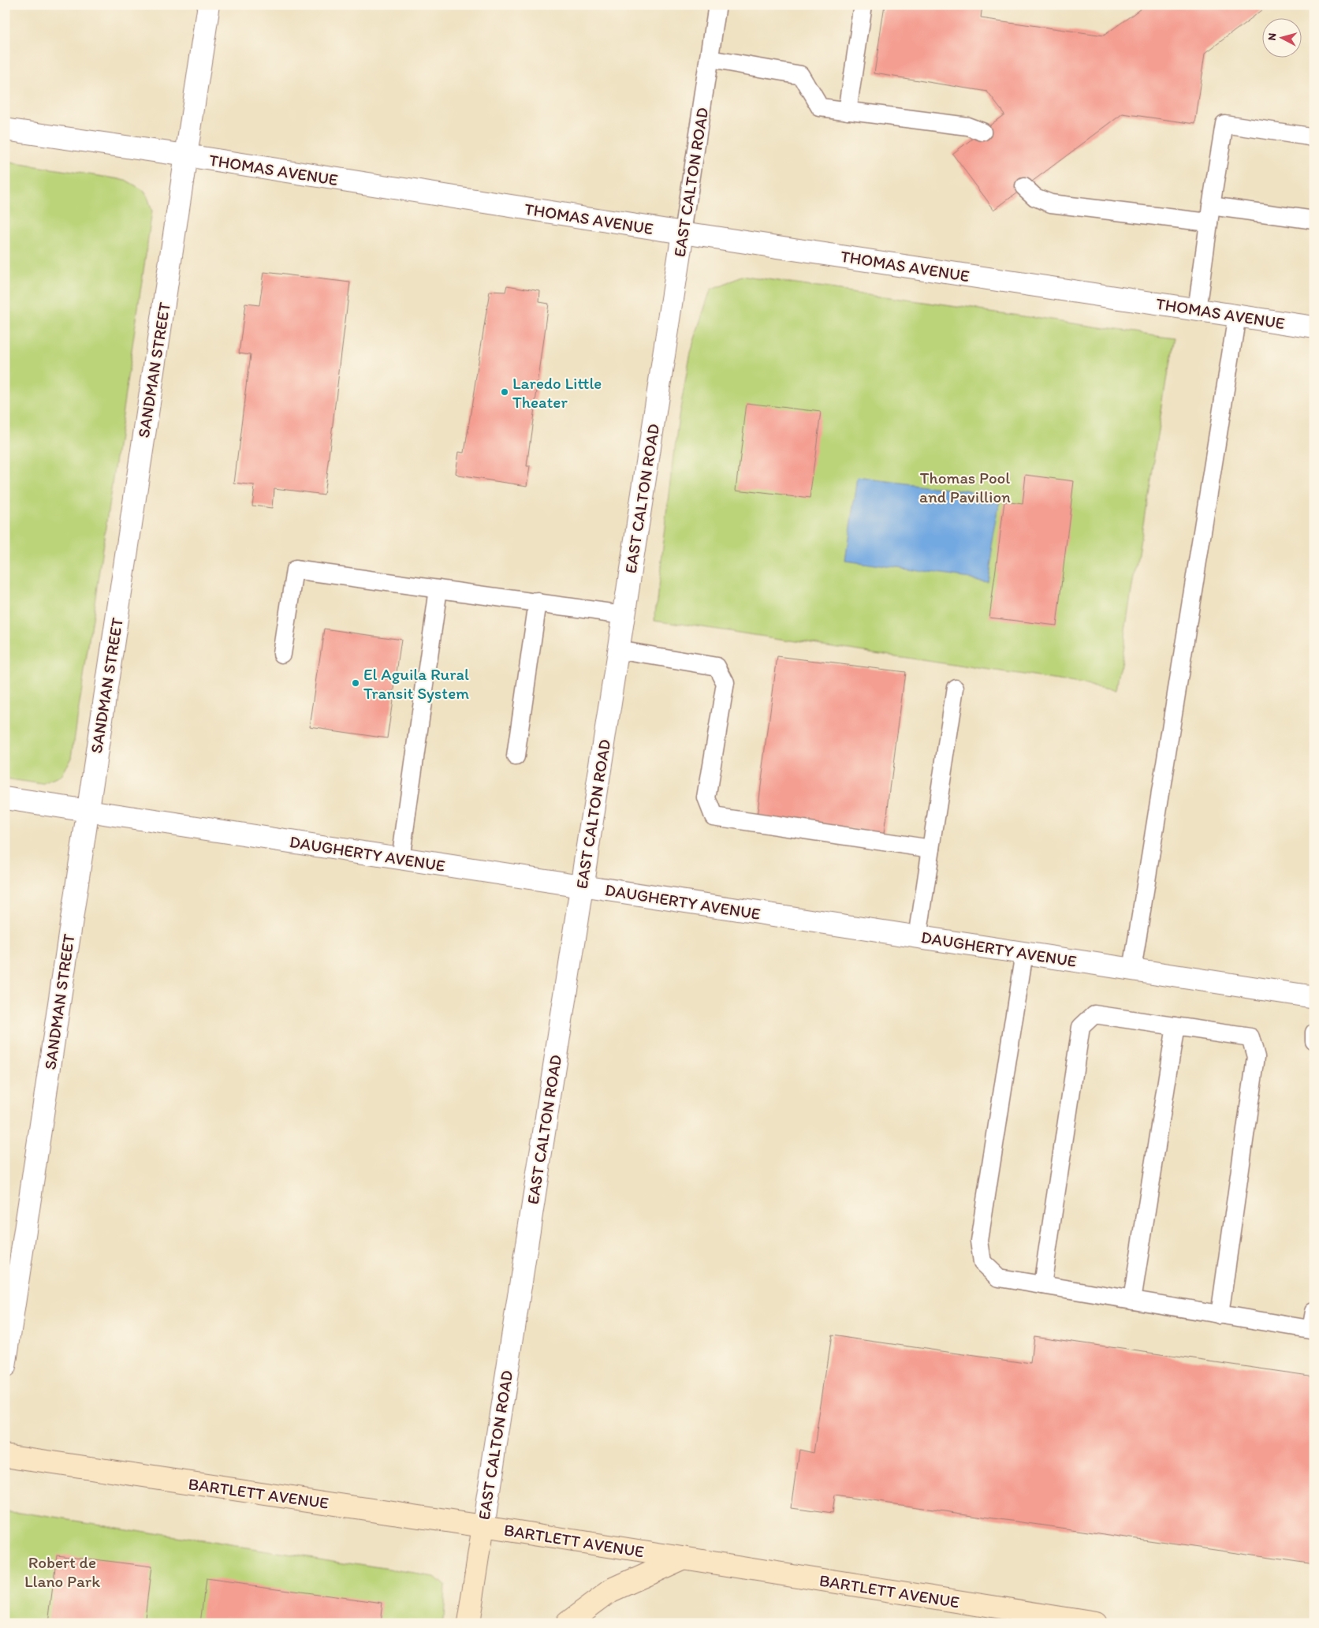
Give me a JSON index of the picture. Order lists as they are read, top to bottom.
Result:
{
  "streets": {
    "main road": ["EAST CALTON ROAD", "BARTLETT AVENUE"],
    "street": ["THOMAS AVENUE", "SANDMAN STREET", "DAUGHERTY AVENUE"]
  },
  "crossings": [
    ["THOMAS AVENUE", "EAST CALTON ROAD"],
    ["THOMAS AVENUE", "SANDMAN STREET"],
    ["EAST CALTON ROAD", "DAUGHERTY AVENUE"],
    ["EAST CALTON ROAD", "BARTLETT AVENUE"],
    ["SANDMAN STREET", "DAUGHERTY AVENUE"]
  ],
  "parks": ["Thomas Pool and Pavillion", "Robert de Llano Park"],
  "places": ["Laredo Little Theater", "El Aguila Rural Transit System"],
  "north": "left"
}
